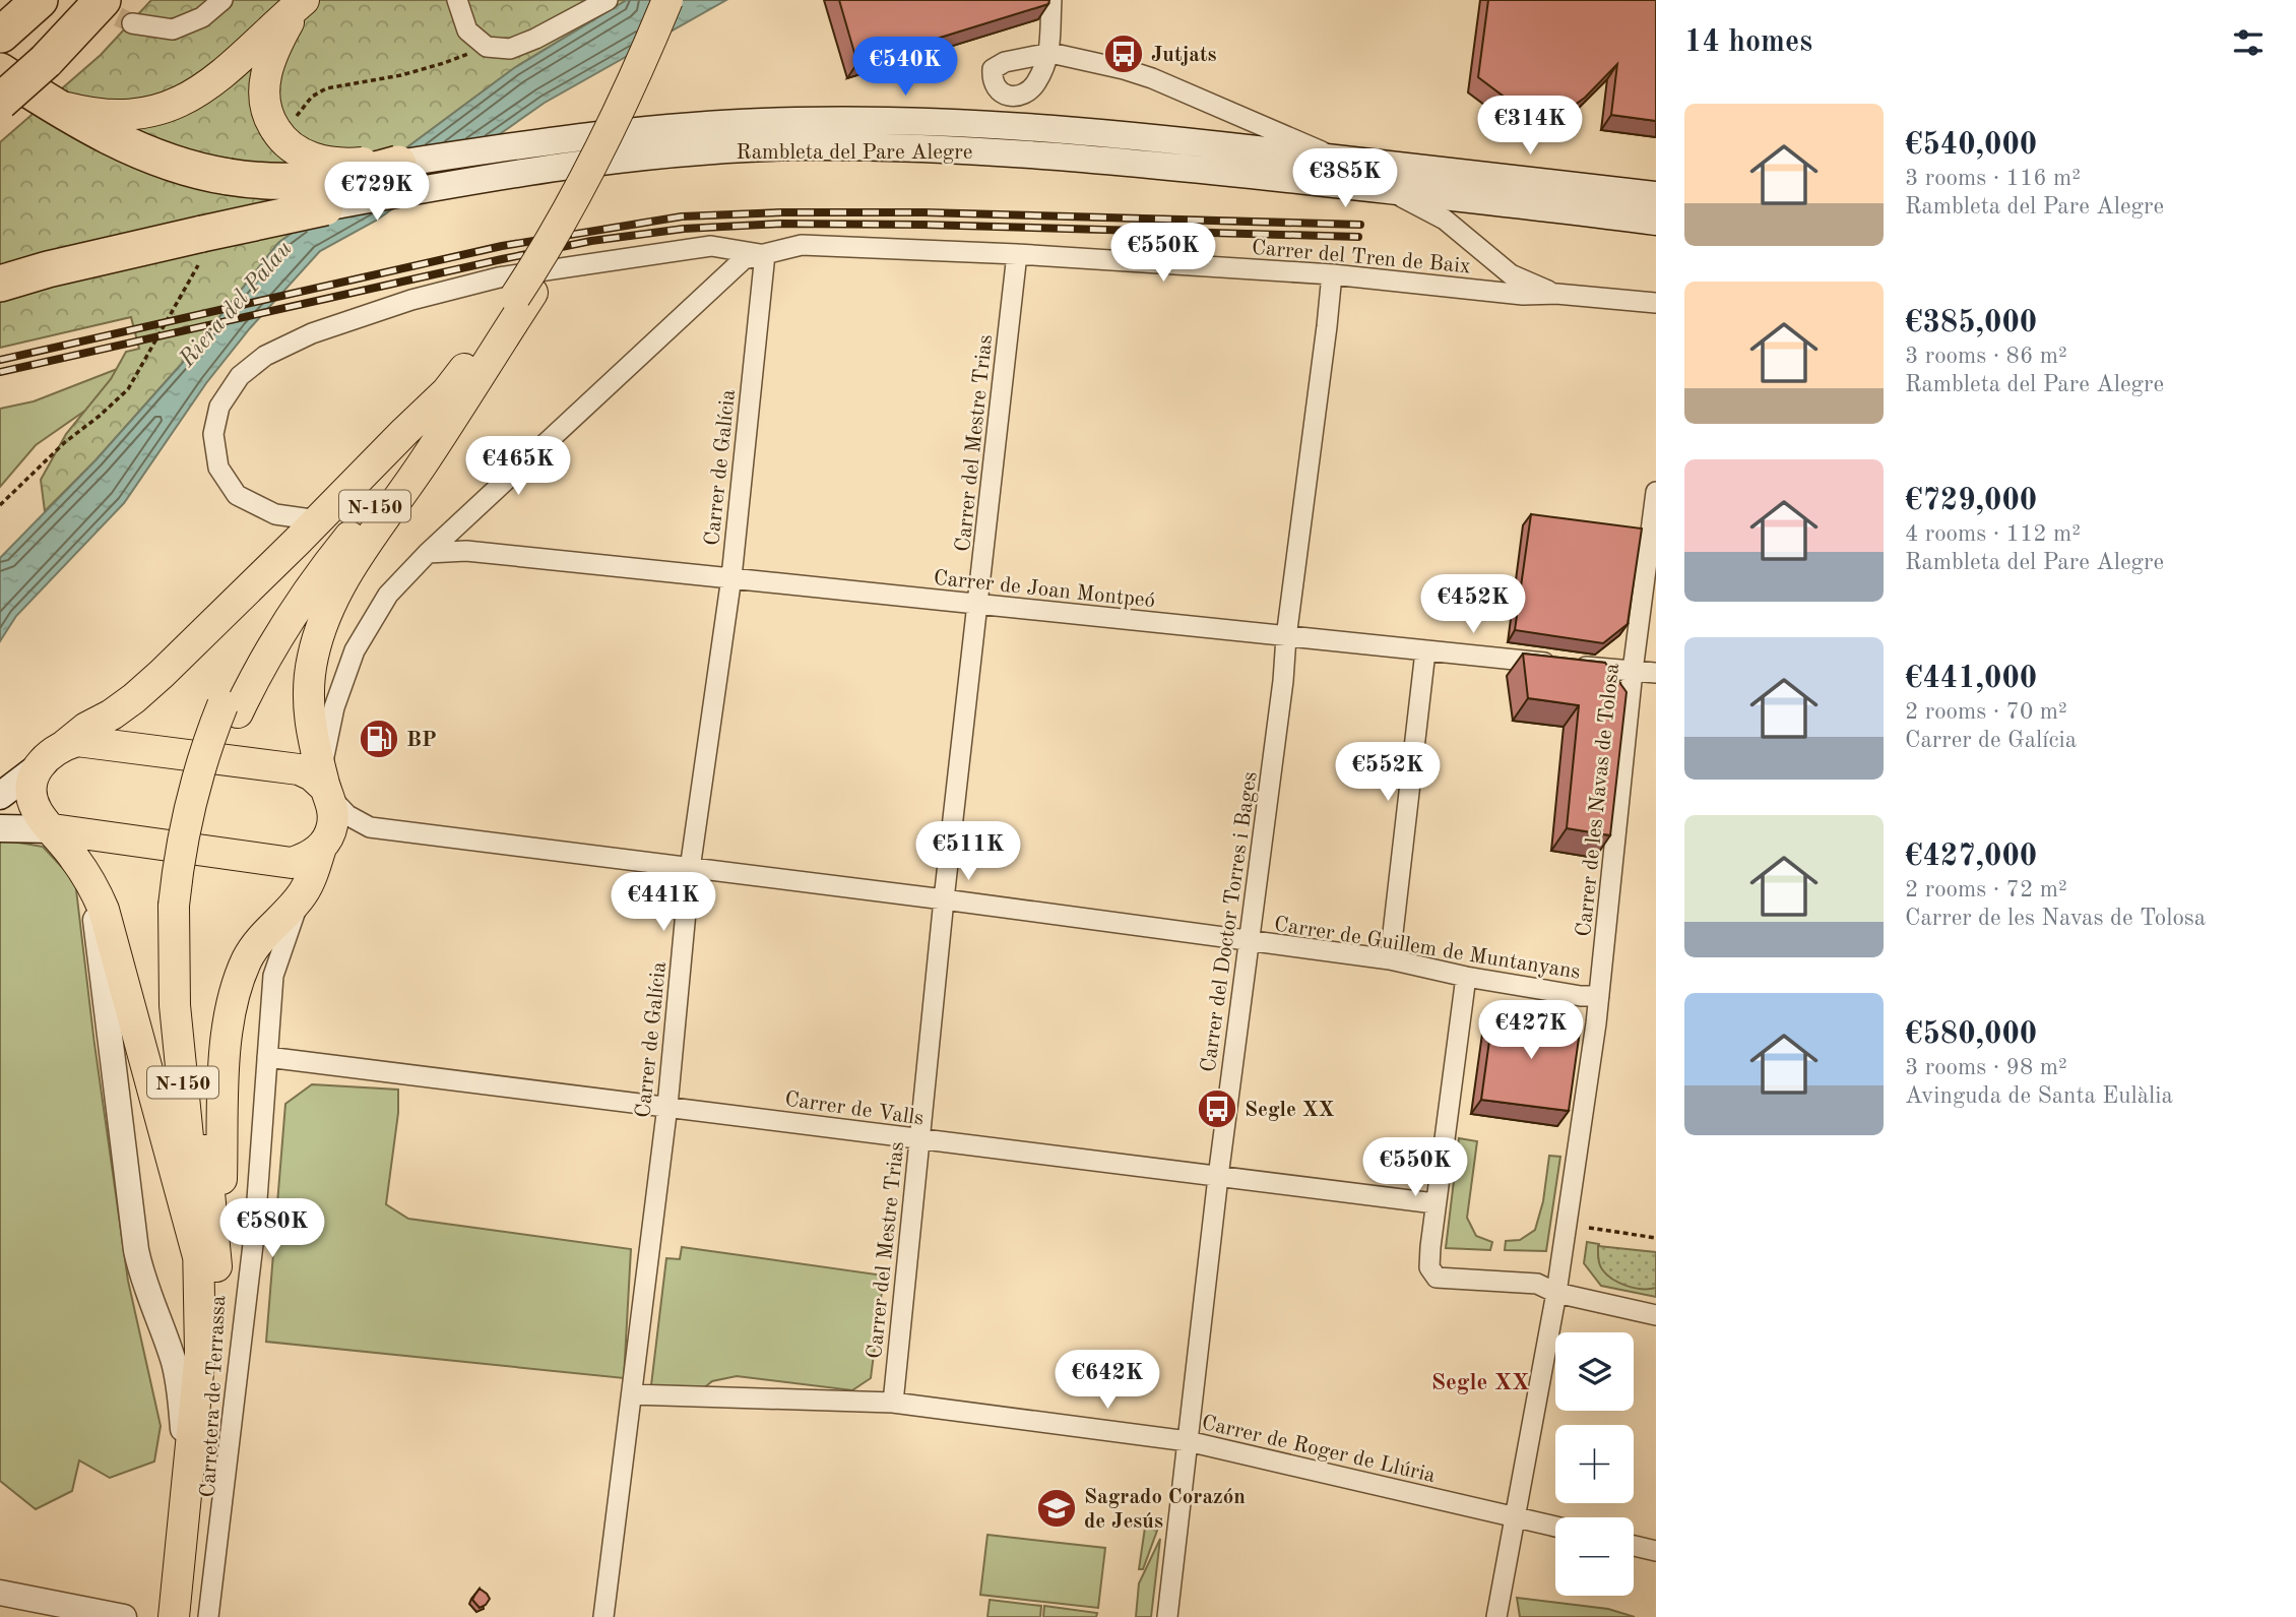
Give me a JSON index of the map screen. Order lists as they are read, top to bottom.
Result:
{
  "streets": {
    "main road": ["Rambleta del Pare Alegre", "N-150", "Carretera de Terrassa"],
    "street": [
      "Carrer del Tren de Baix",
      "Carrer del Mestre Trias",
      "Carrer de Galícia",
      "Carrer de Joan Montpeó",
      "Carrer de les Navas de Tolosa",
      "Carrer del Doctor Torres i Bages",
      "Carrer de Guillem de Muntanyans",
      "Carrer de Valls",
      "Carrer de Roger de Llúria"
    ]
  },
  "crossings": [
    ["Rambleta del Pare Alegre", "Carrer del Tren de Baix"],
    ["Carrer del Tren de Baix", "Carrer del Mestre Trias"],
    ["Carrer del Tren de Baix", "Carrer de Galícia"],
    ["Carrer del Tren de Baix", "Carrer del Doctor Torres i Bages"],
    ["Carrer del Mestre Trias", "Carrer de Joan Montpeó"],
    ["Carrer del Mestre Trias", "Carrer de Guillem de Muntanyans"],
    ["Carrer del Mestre Trias", "Carrer de Valls"],
    ["Carrer del Mestre Trias", "Carrer de Roger de Llúria"],
    ["Carrer de Galícia", "Carrer de Joan Montpeó"],
    ["Carrer de Galícia", "Carrer de Guillem de Muntanyans"],
    ["Carrer de Galícia", "Carrer de Valls"],
    ["Carrer de Galícia", "Carrer de Roger de Llúria"],
    ["N-150", "Carretera de Terrassa"],
    ["Carrer de Joan Montpeó", "Carrer de les Navas de Tolosa"],
    ["Carrer de Joan Montpeó", "Carrer del Doctor Torres i Bages"],
    ["Carrer de les Navas de Tolosa", "Carrer de Guillem de Muntanyans"],
    ["Carrer de les Navas de Tolosa", "Carrer de Roger de Llúria"],
    ["Carrer del Doctor Torres i Bages", "Carrer de Guillem de Muntanyans"],
    ["Carrer del Doctor Torres i Bages", "Carrer de Valls"],
    ["Carrer del Doctor Torres i Bages", "Carrer de Roger de Llúria"]
  ],
  "districts": ["Segle XX"],
  "water": ["Riera del Palau"],
  "places": {
    "bus stop": ["Jutjats", "Segle XX"],
    "fuel station": ["BP"],
    "school or university": ["Sagrado Corazón de Jesús"]
  },
  "page": {
    "heading": "14 homes",
    "price": [
      "€540K",
      "€314K",
      "€385K",
      "€729K",
      "€550K",
      "€465K",
      "€452K",
      "€552K",
      "€511K",
      "€441K",
      "€427K",
      "€550K",
      "€580K",
      "€642K"
    ],
    "list": [
      {
        "name": "€540,000",
        "note": "3 rooms · 116 m² · Rambleta del Pare Alegre"
      },
      {
        "name": "€385,000",
        "note": "3 rooms · 86 m² · Rambleta del Pare Alegre"
      },
      {
        "name": "€729,000",
        "note": "4 rooms · 112 m² · Rambleta del Pare Alegre"
      },
      {
        "name": "€441,000",
        "note": "2 rooms · 70 m² · Carrer de Galícia"
      },
      {
        "name": "€427,000",
        "note": "2 rooms · 72 m² · Carrer de les Navas de Tolosa"
      },
      {
        "name": "€580,000",
        "note": "3 rooms · 98 m² · Avinguda de Santa Eulàlia"
      }
    ],
    "map_buttons": ["+", "−"]
  }
}
